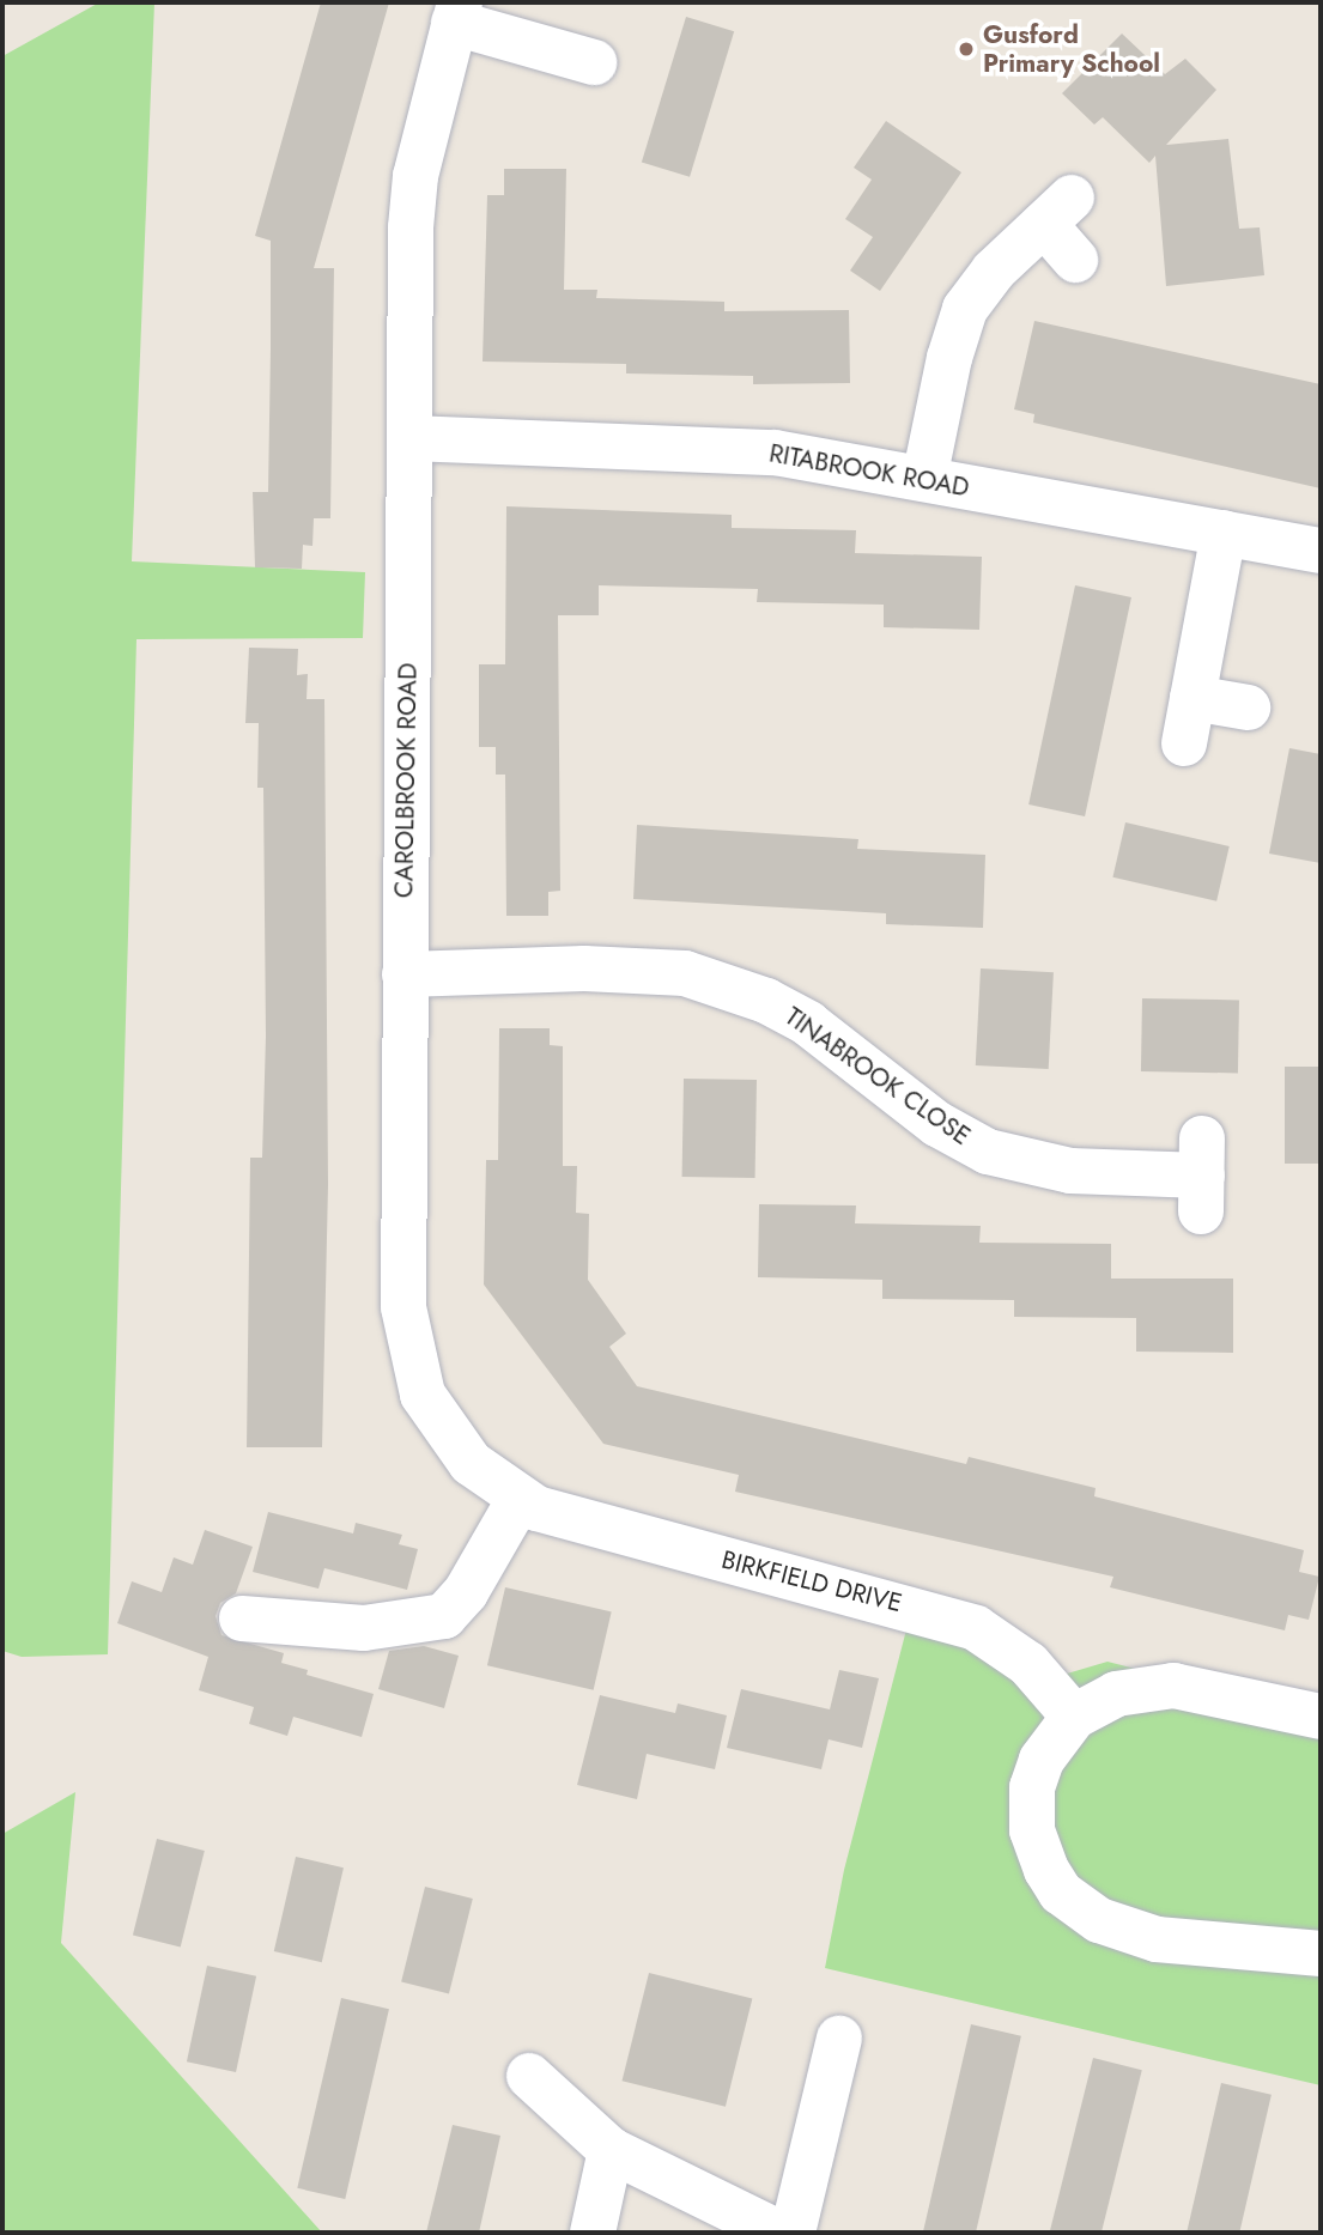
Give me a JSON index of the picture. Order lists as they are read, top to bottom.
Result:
{
  "streets": {
    "street": [
      "RITABROOK ROAD",
      "CAROLBROOK ROAD",
      "TINABROOK CLOSE",
      "BIRKFIELD DRIVE"
    ]
  },
  "crossings": [
    ["RITABROOK ROAD", "CAROLBROOK ROAD"],
    ["CAROLBROOK ROAD", "TINABROOK CLOSE"],
    ["CAROLBROOK ROAD", "BIRKFIELD DRIVE"]
  ],
  "places": ["Gusford Primary School"]
}
